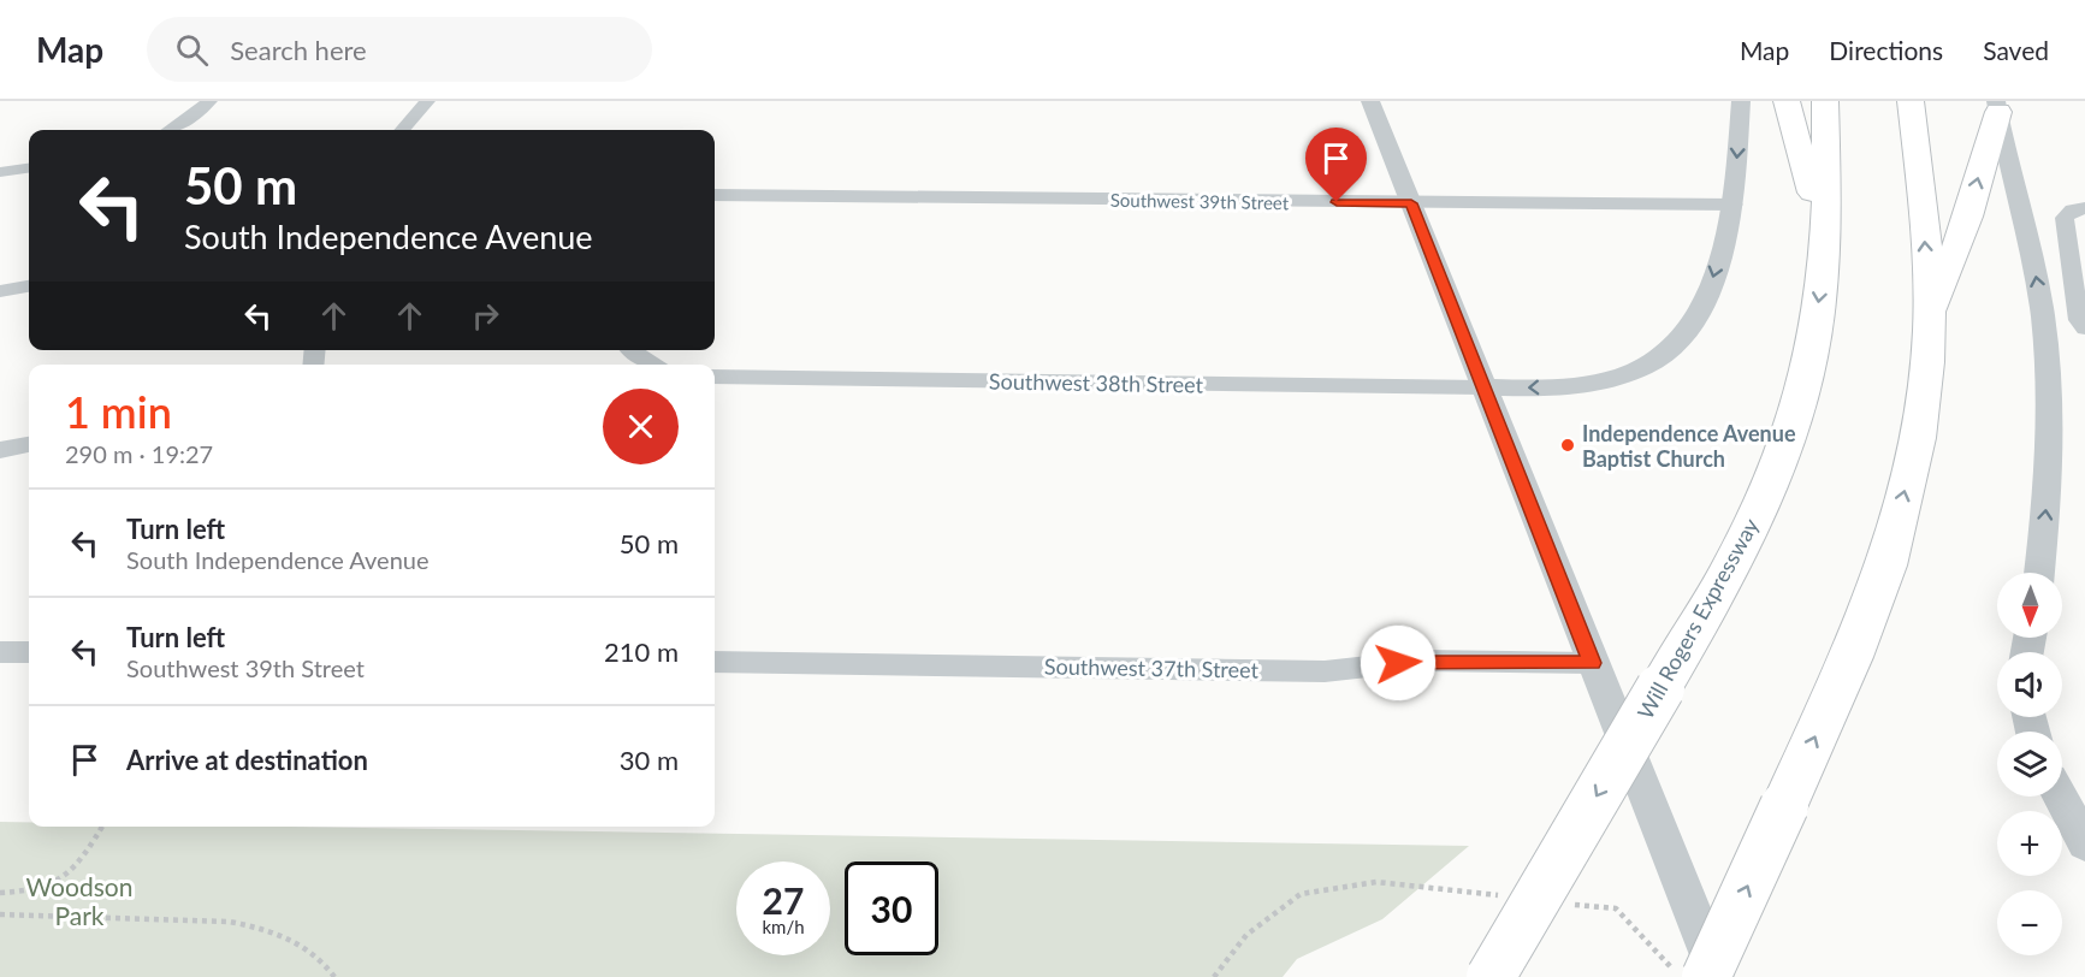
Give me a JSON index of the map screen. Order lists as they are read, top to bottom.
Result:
{
  "streets": {
    "highway": ["Will Rogers Expressway"],
    "street": ["Southwest 39th Street", "Southwest 38th Street", "Southwest 37th Street"]
  },
  "parks": ["Woodson Park"],
  "places": ["Independence Avenue Baptist Church"],
  "north": "bottom",
  "page": {
    "header": "Map",
    "search": "Search here",
    "nav": ["Map", "Directions", "Saved"],
    "turn": ["50 m", "South Independence Avenue"],
    "heading": ["1 min", "290 m · 19:27"],
    "list": [
      {
        "name": "Turn left",
        "note": "South Independence Avenue",
        "value": "50 m"
      },
      {
        "name": "Turn left",
        "note": "Southwest 39th Street",
        "value": "210 m"
      },
      {
        "name": "Arrive at destination",
        "value": "30 m"
      }
    ],
    "map_buttons": ["+", "−"],
    "speed": "27 km/h",
    "limit": "30"
  }
}
